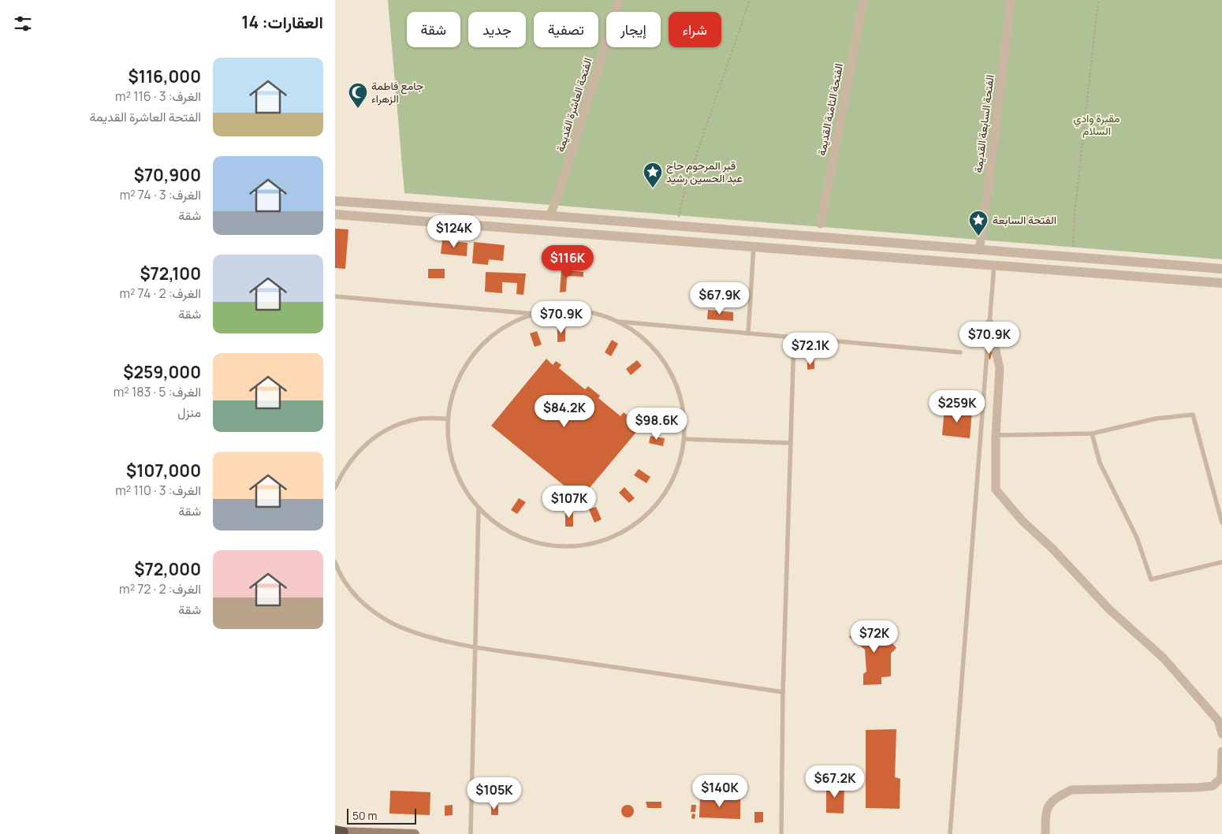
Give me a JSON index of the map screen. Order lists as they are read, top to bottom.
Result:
{
  "streets": {
    "street": ["الفتحة العاشرة القديمة", "الفتحة الثامنة القديمة", "الفتحة السابعة القديمة"]
  },
  "parks": ["مقبرة وادي السلام"],
  "places": {
    "mosque": ["جامع فاطمة الزهراء"],
    "place": ["قبر المرحوم حاج عبد الحسين رشيد", "الفتحة السابعة"]
  },
  "scale_bar": "50 m",
  "page": {
    "heading": "العقارات: 14",
    "chip": [
      "شراء",
      "إيجار",
      "تصفية",
      "جديد",
      "شقة"
    ],
    "list": [
      {
        "name": "$116,000",
        "note": "الغرف: 3 · 116 m² · الفتحة العاشرة القديمة"
      },
      {
        "name": "$70,900",
        "note": "الغرف: 3 · 74 m² · شقة"
      },
      {
        "name": "$72,100",
        "note": "الغرف: 2 · 74 m² · شقة"
      },
      {
        "name": "$259,000",
        "note": "الغرف: 5 · 183 m² · منزل"
      },
      {
        "name": "$107,000",
        "note": "الغرف: 3 · 110 m² · شقة"
      },
      {
        "name": "$72,000",
        "note": "الغرف: 2 · 72 m² · شقة"
      }
    ],
    "price": [
      "$124K",
      "$116K",
      "$67.9K",
      "$70.9K",
      "$70.9K",
      "$72.1K",
      "$259K",
      "$84.2K",
      "$98.6K",
      "$107K",
      "$72K",
      "$67.2K",
      "$140K",
      "$105K"
    ],
    "scale": "50 m"
  }
}
